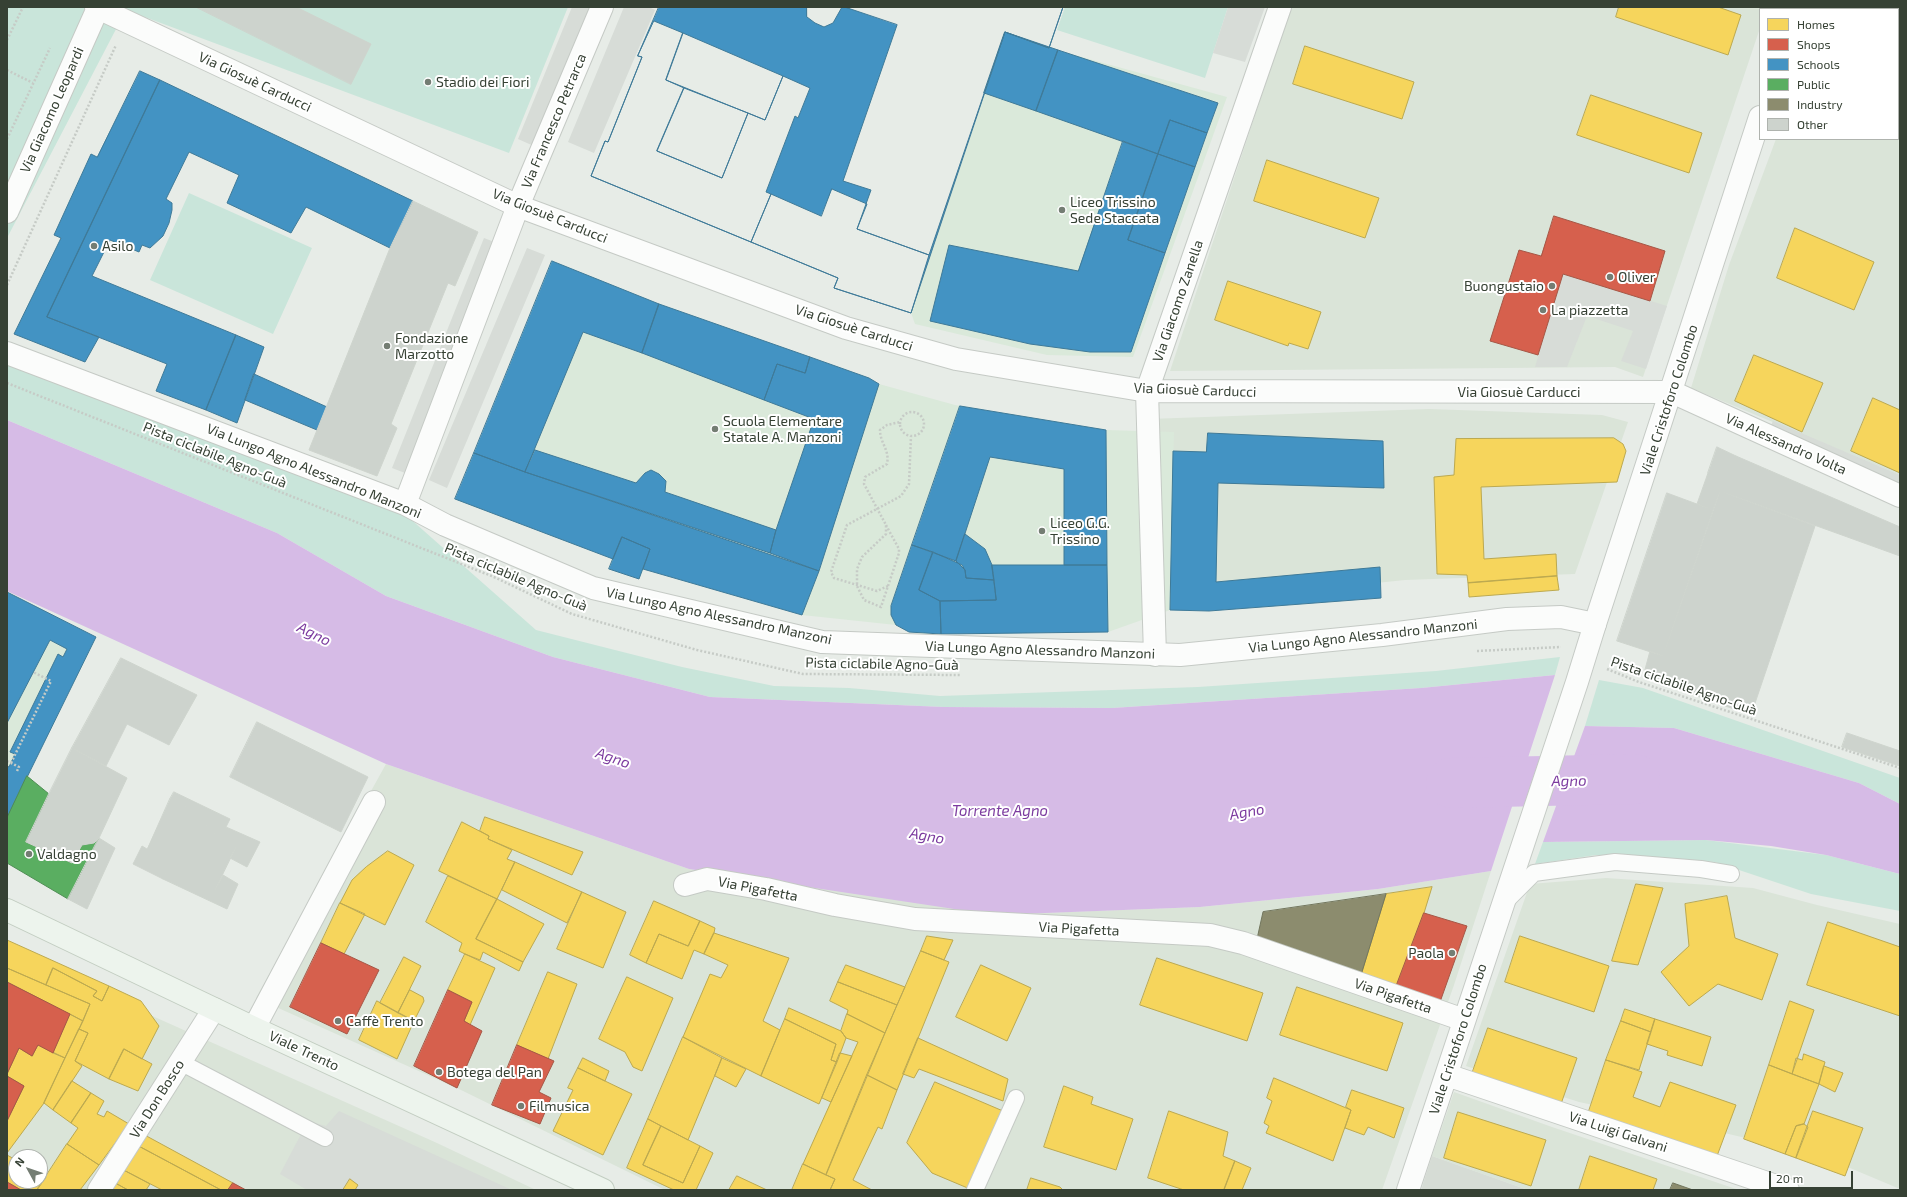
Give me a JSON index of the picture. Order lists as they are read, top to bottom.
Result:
{
  "streets": {
    "main road": ["Viale Trento"],
    "street": [
      "Via Giosuè Carducci",
      "Via Giacomo Leopardi",
      "Via Francesco Petrarca",
      "Via Giacomo Zanella",
      "Viale Cristoforo Colombo",
      "Via Alessandro Volta",
      "Via Lungo Agno Alessandro Manzoni",
      "Via Pigafetta",
      "Via Don Bosco",
      "Via Luigi Galvani"
    ],
    "path": ["Pista ciclabile Agno-Guà"]
  },
  "crossings": [
    ["Via Giosuè Carducci", "Via Giacomo Leopardi"],
    ["Via Giosuè Carducci", "Via Francesco Petrarca"],
    ["Via Giosuè Carducci", "Via Giacomo Zanella"],
    ["Via Giosuè Carducci", "Viale Cristoforo Colombo"],
    ["Via Giosuè Carducci", "Via Alessandro Volta"],
    ["Via Francesco Petrarca", "Via Lungo Agno Alessandro Manzoni"],
    ["Via Giacomo Zanella", "Via Lungo Agno Alessandro Manzoni"],
    ["Viale Cristoforo Colombo", "Via Alessandro Volta"],
    ["Viale Cristoforo Colombo", "Pista ciclabile Agno-Guà"],
    ["Viale Cristoforo Colombo", "Via Lungo Agno Alessandro Manzoni"],
    ["Viale Cristoforo Colombo", "Via Pigafetta"],
    ["Viale Cristoforo Colombo", "Via Luigi Galvani"],
    ["Viale Trento", "Via Don Bosco"]
  ],
  "water": ["Agno", "Torrente Agno"],
  "places": [
    "Stadio dei Fiori",
    "Liceo Trissino Sede Staccata",
    "Asilo",
    "Oliver",
    "Buongustaio",
    "La piazzetta",
    "Fondazione Marzotto",
    "Scuola Elementare Statale A. Manzoni",
    "Liceo G.G. Trissino",
    "Valdagno",
    "Paola",
    "Caffè Trento",
    "Botega del Pan",
    "Filmusica"
  ],
  "legend": [
    "Homes",
    "Shops",
    "Schools",
    "Public",
    "Industry",
    "Other"
  ],
  "scale_bar": "20 m",
  "north": "top left"
}
